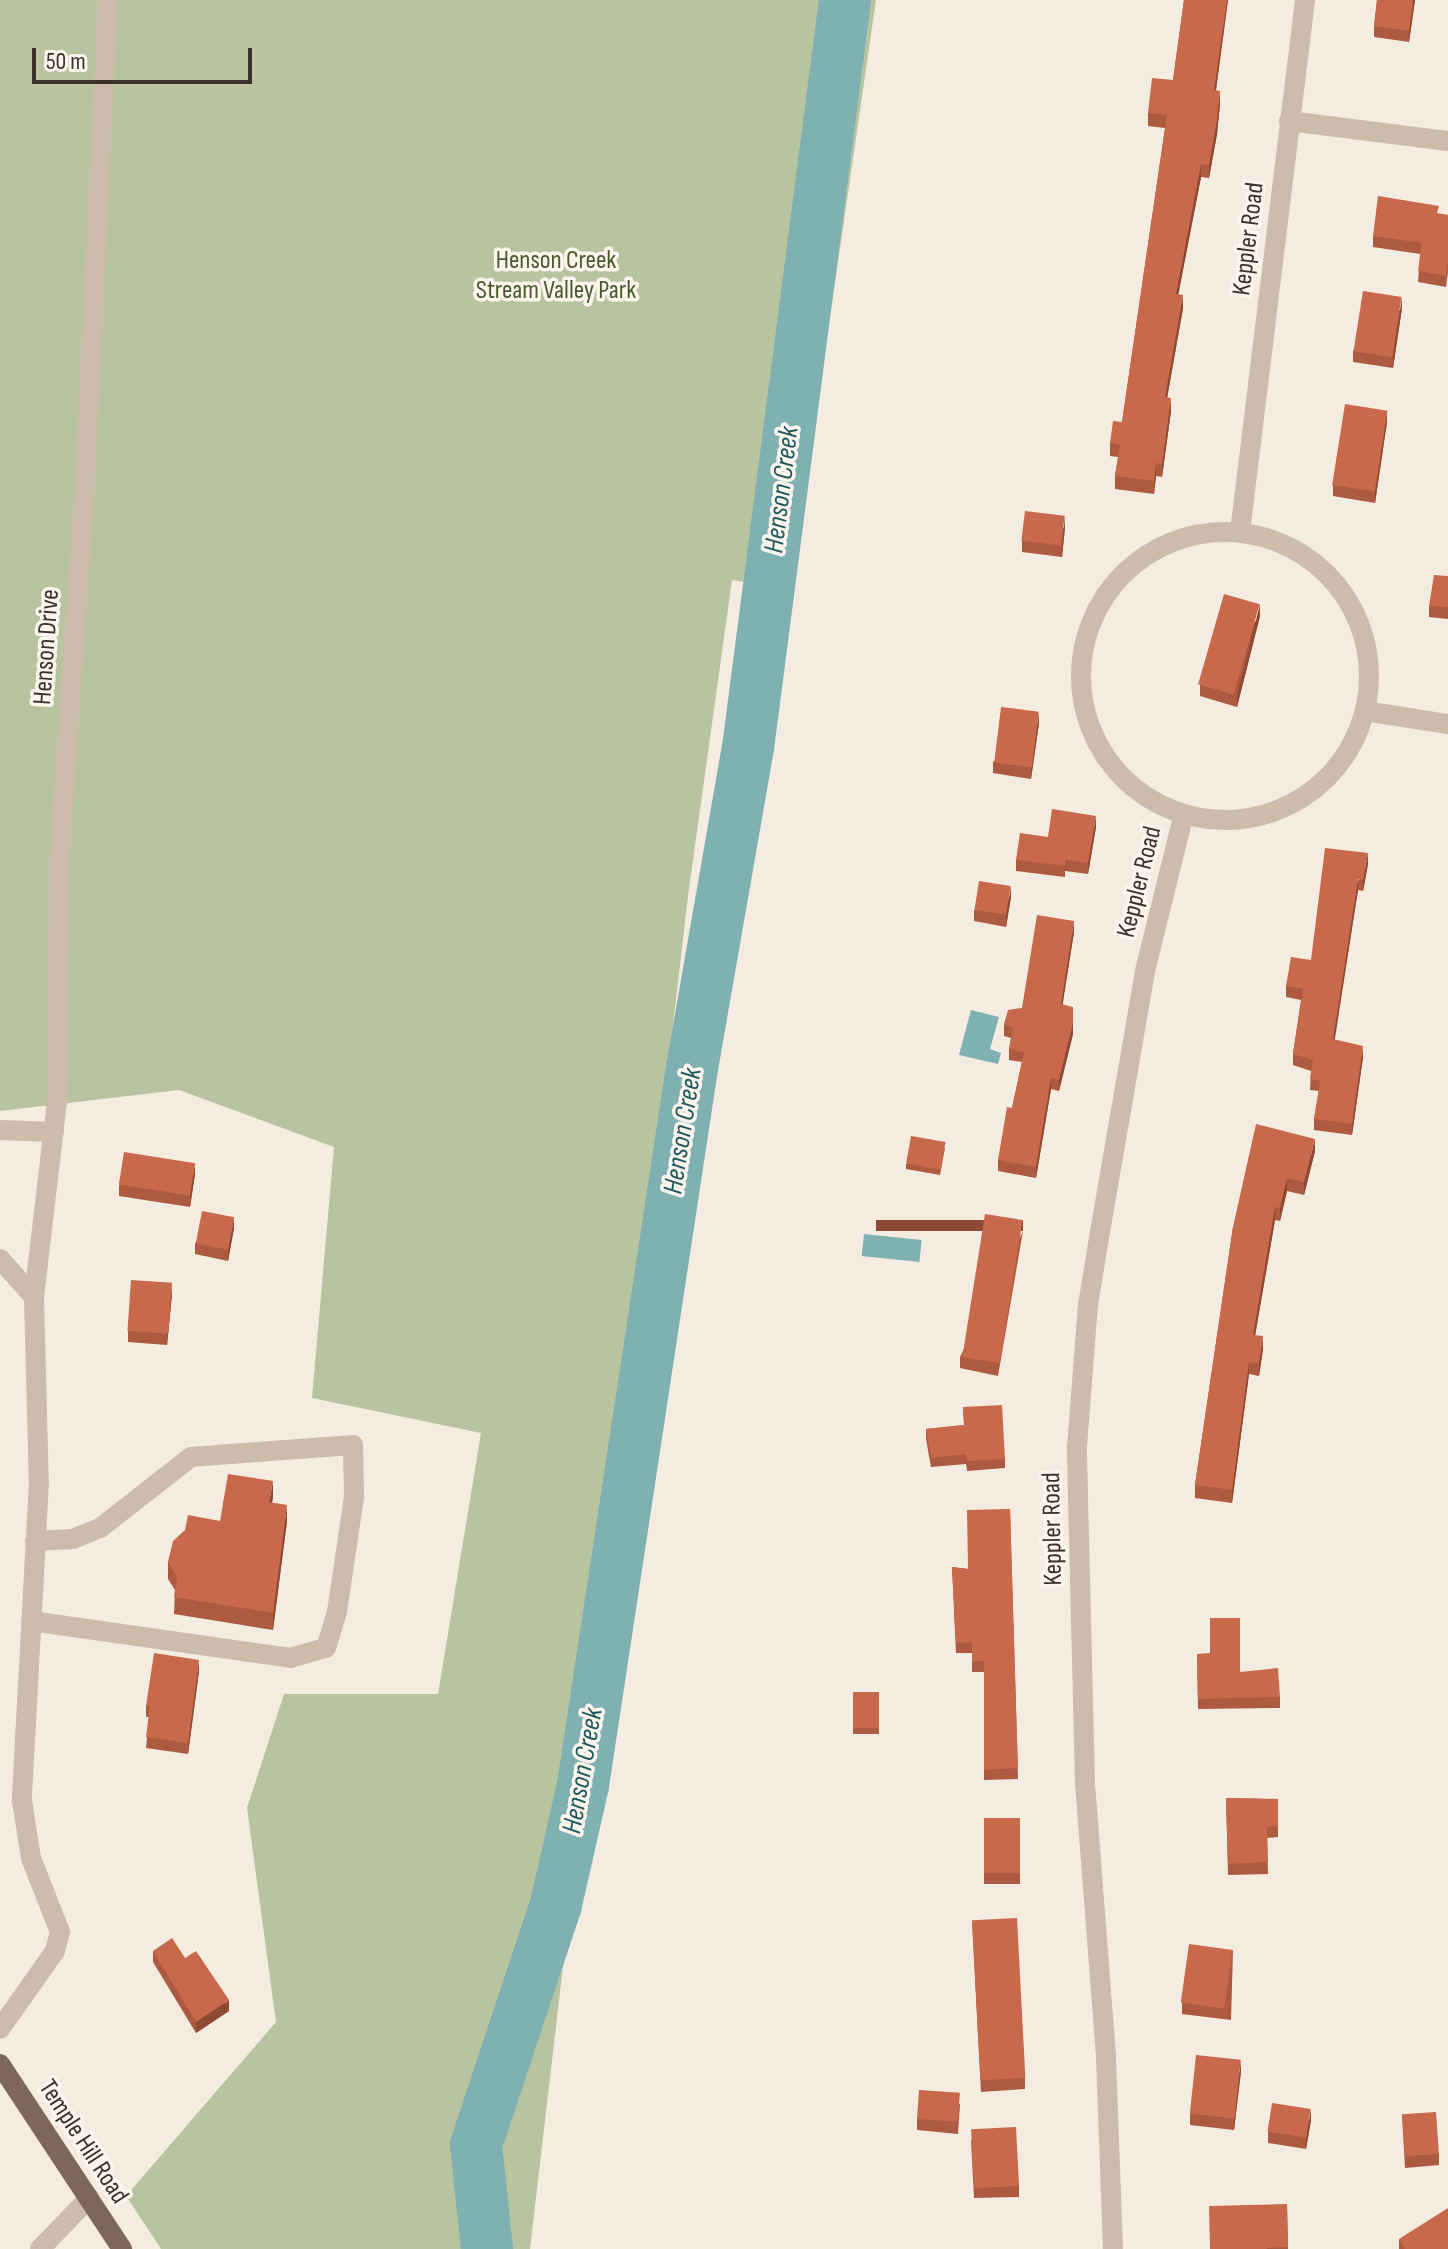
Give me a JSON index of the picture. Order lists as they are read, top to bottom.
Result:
{
  "streets": {
    "main road": ["Temple Hill Road"],
    "street": ["Keppler Road", "Henson Drive"]
  },
  "water": ["Henson Creek"],
  "parks": ["Henson Creek Stream Valley Park"],
  "scale_bar": "50 m"
}
